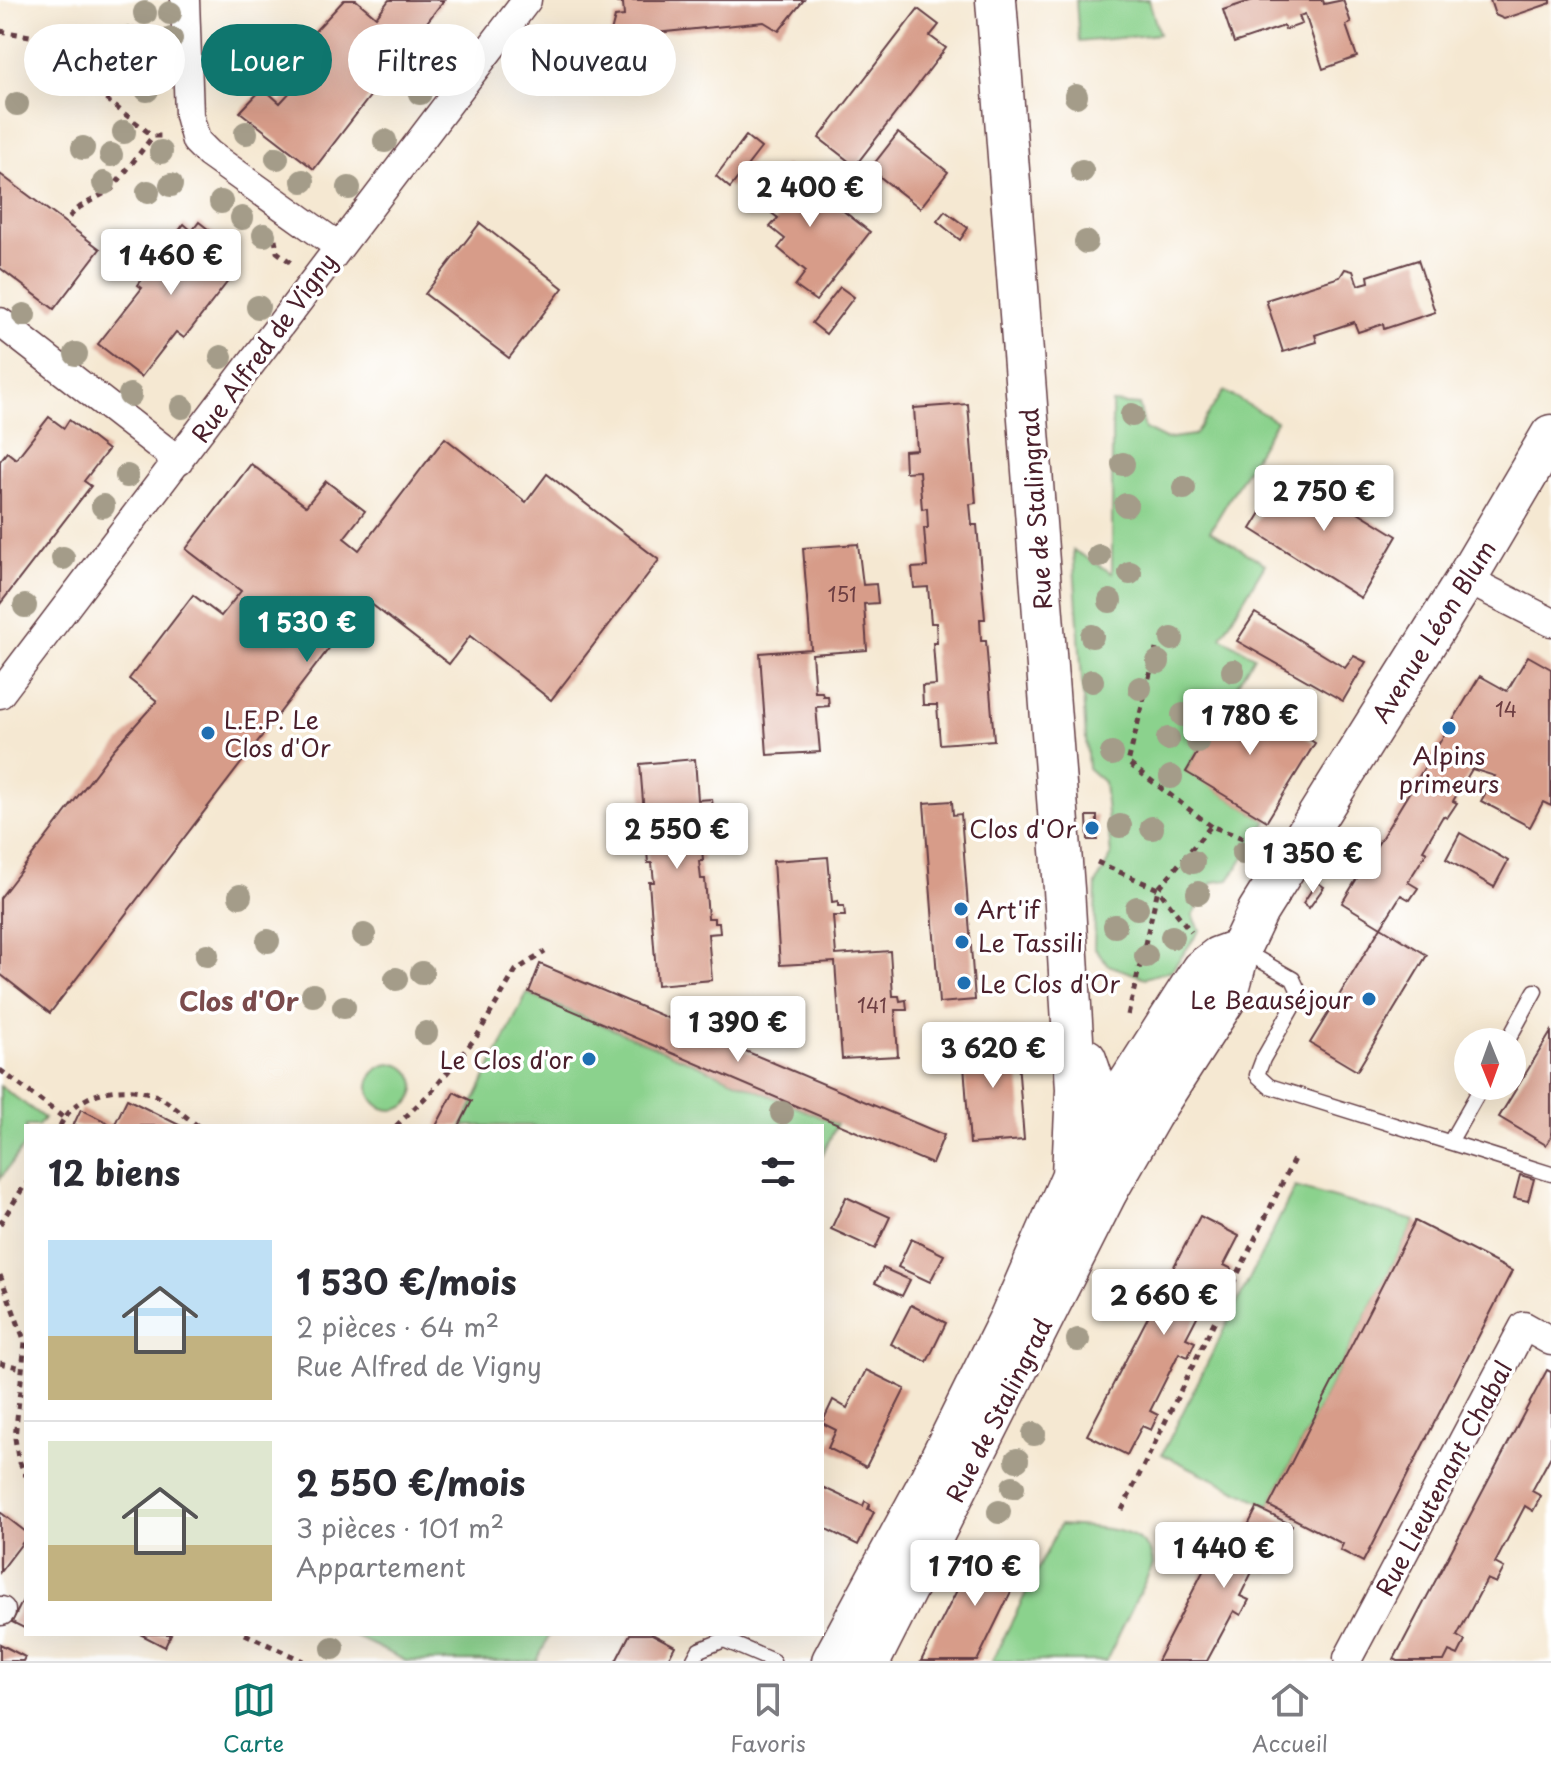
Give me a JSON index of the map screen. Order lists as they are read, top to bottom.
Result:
{
  "streets": {
    "street": [
      "Rue Alfred de Vigny",
      "Rue de Stalingrad",
      "Avenue Léon Blum",
      "Rue Lieutenant Chabal"
    ]
  },
  "crossings": [
    ["Rue de Stalingrad", "Avenue Léon Blum"]
  ],
  "districts": ["Clos d'Or"],
  "places": [
    "Alpins primeurs",
    "L.E.P. Le Clos d'Or",
    "Clos d'Or",
    "Art'if",
    "Le Tassili",
    "Le Clos d'Or",
    "Le Beauséjour",
    "Le Clos d'or"
  ],
  "house_numbers": ["151", "14", "141"],
  "north": "bottom",
  "page": {
    "chip": [
      "Acheter",
      "Louer",
      "Filtres",
      "Nouveau"
    ],
    "price": [
      "2 400 €",
      "1 460 €",
      "2 750 €",
      "1 530 €",
      "1 780 €",
      "2 550 €",
      "1 350 €",
      "1 390 €",
      "3 620 €",
      "2 660 €",
      "1 440 €",
      "1 710 €"
    ],
    "heading": "12 biens",
    "list": [
      {
        "name": "1 530 €/mois",
        "note": "2 pièces · 64 m² · Rue Alfred de Vigny"
      },
      {
        "name": "2 550 €/mois",
        "note": "3 pièces · 101 m² · Appartement"
      }
    ],
    "tabs": ["Carte", "Favoris", "Accueil"]
  }
}
